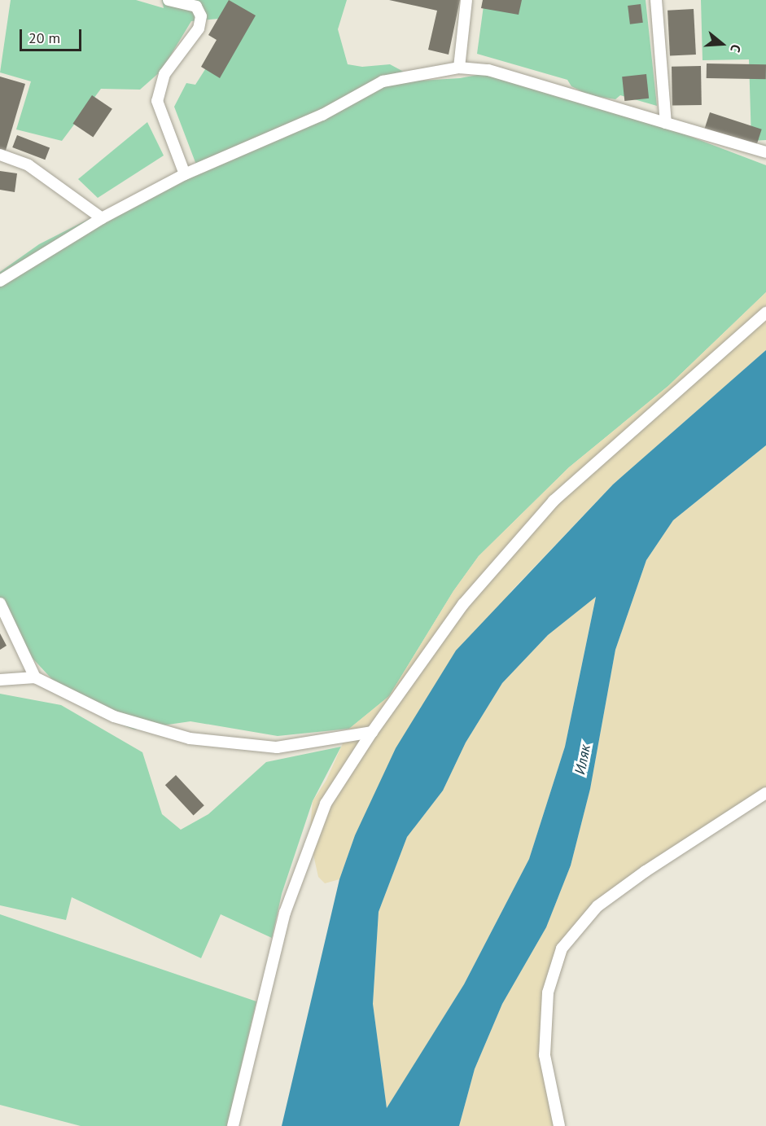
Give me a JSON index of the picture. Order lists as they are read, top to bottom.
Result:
{
  "water": ["Иляк"],
  "scale_bar": "20 m",
  "north": "right"
}
